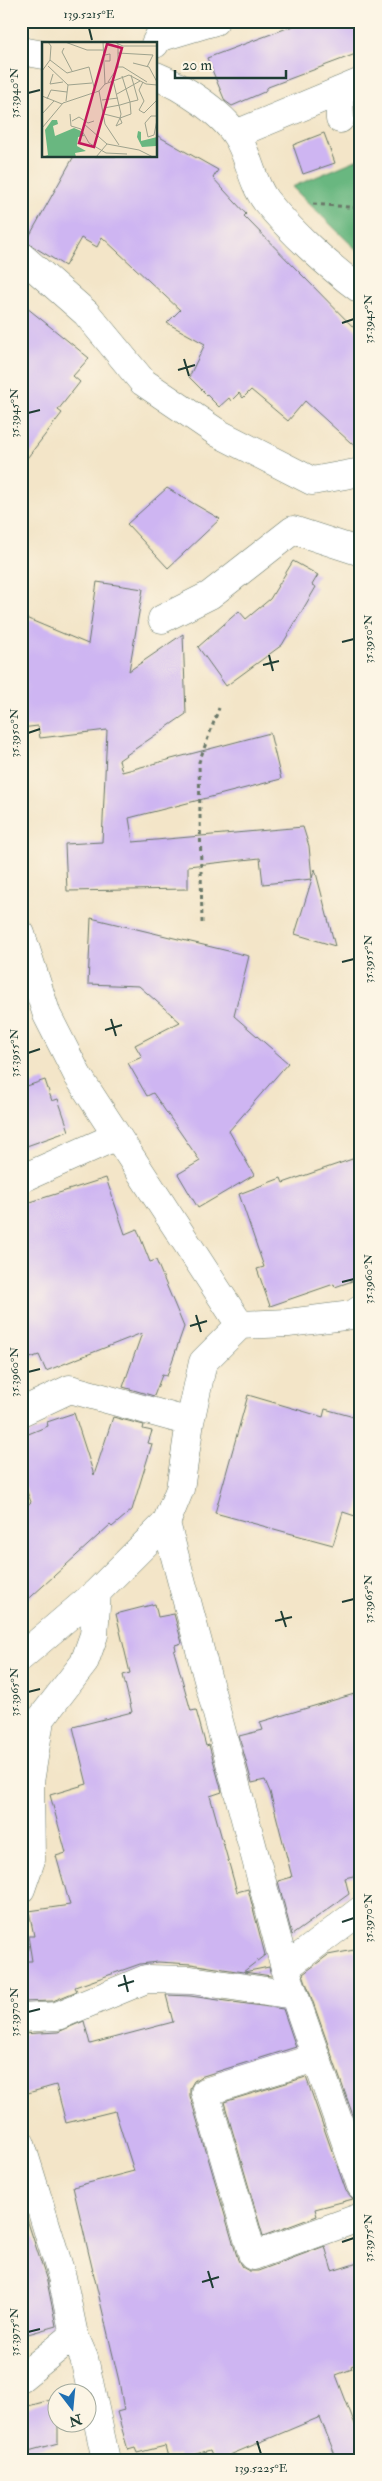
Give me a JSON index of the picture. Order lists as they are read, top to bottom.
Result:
{
  "scale_bar": "20 m",
  "north": "bottom",
  "coordinates": [
    "139.5215°E",
    "35.3940°N",
    "35.3945°N",
    "35.3950°N",
    "35.3955°N",
    "35.3960°N",
    "35.3965°N",
    "35.3970°N",
    "35.3975°N",
    "139.5225°E"
  ]
}
